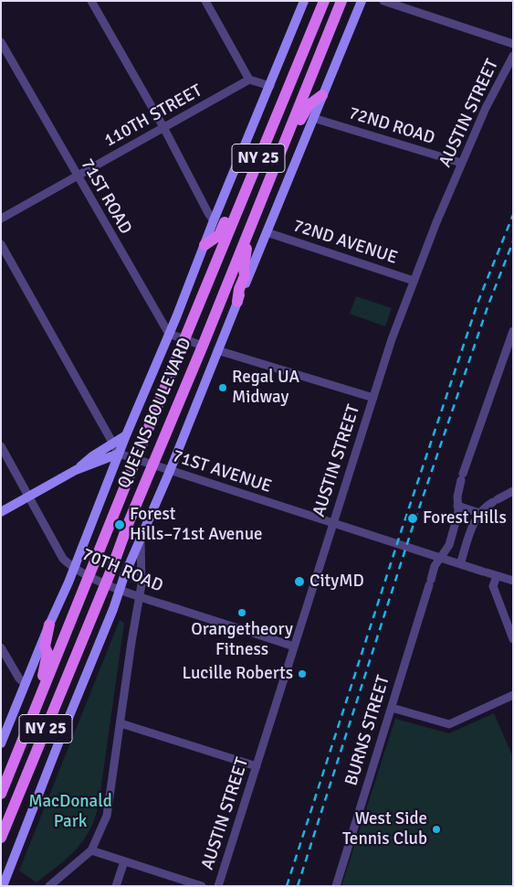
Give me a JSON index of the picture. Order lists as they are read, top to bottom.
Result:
{
  "streets": {
    "main road": ["NY 25", "QUEENS BOULEVARD"],
    "street": [
      "AUSTIN STREET",
      "110TH STREET",
      "72ND ROAD",
      "71ST ROAD",
      "72ND AVENUE",
      "71ST AVENUE",
      "70TH ROAD",
      "BURNS STREET"
    ]
  },
  "crossings": [
    ["AUSTIN STREET", "72ND ROAD"],
    ["AUSTIN STREET", "72ND AVENUE"],
    ["AUSTIN STREET", "71ST AVENUE"],
    ["AUSTIN STREET", "70TH ROAD"],
    ["110TH STREET", "71ST ROAD"],
    ["72ND ROAD", "QUEENS BOULEVARD"],
    ["71ST ROAD", "QUEENS BOULEVARD"],
    ["72ND AVENUE", "QUEENS BOULEVARD"],
    ["QUEENS BOULEVARD", "71ST AVENUE"],
    ["QUEENS BOULEVARD", "70TH ROAD"],
    ["71ST AVENUE", "BURNS STREET"]
  ],
  "parks": ["MacDonald Park"],
  "places": [
    "Regal UA Midway",
    "Forest Hills",
    "Forest Hills–71st Avenue",
    "CityMD",
    "Orangetheory Fitness",
    "Lucille Roberts",
    "West Side Tennis Club"
  ]
}
